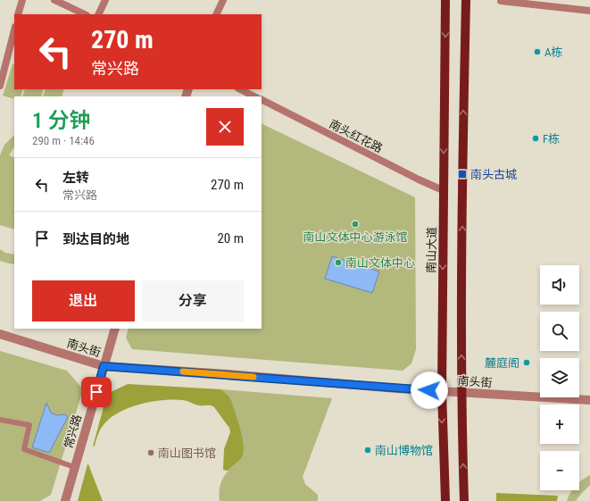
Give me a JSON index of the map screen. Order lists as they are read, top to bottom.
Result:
{
  "streets": {
    "main road": ["南山大道"],
    "street": ["南头红花路", "南头街", "常兴路"]
  },
  "crossings": [
    ["南头红花路", "南山大道"],
    ["南山大道", "南头街"],
    ["南头街", "常兴路"]
  ],
  "places": {
    "other": [
      "A栋",
      "F栋",
      "南山文体中心游泳馆",
      "南山文体中心",
      "麓庭阁",
      "南山博物馆",
      "南山图书馆"
    ],
    "transit": ["南头古城"]
  },
  "page": {
    "turn": ["270 m", "常兴路"],
    "heading": ["1 分钟", "290 m · 14:46"],
    "list": [
      {
        "name": "左转",
        "note": "常兴路",
        "value": "270 m"
      },
      {
        "name": "到达目的地",
        "value": "20 m"
      }
    ],
    "map_buttons": ["+", "−"],
    "buttons": ["退出", "分享"]
  }
}
